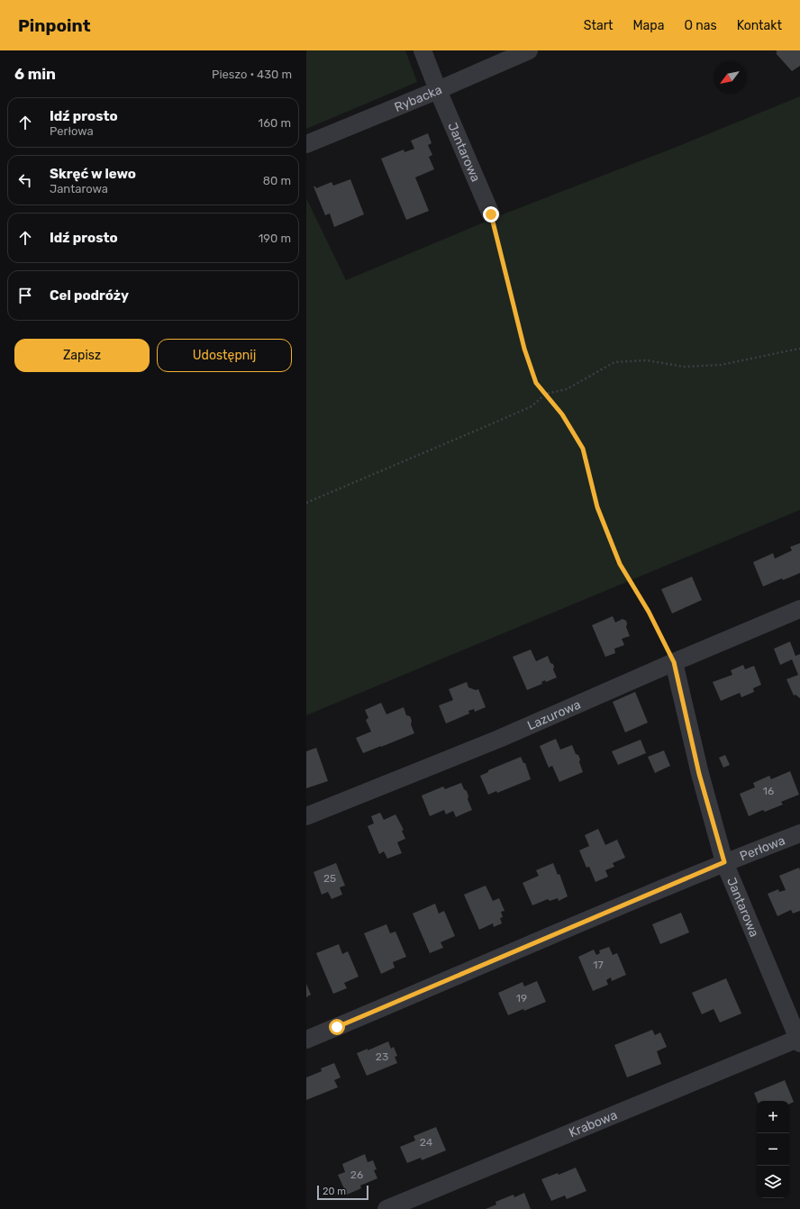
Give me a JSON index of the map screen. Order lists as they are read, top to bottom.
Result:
{
  "streets": {
    "street": [
      "Rybacka",
      "Jantarowa",
      "Lazurowa",
      "Perłowa",
      "Krabowa"
    ]
  },
  "crossings": [
    ["Rybacka", "Jantarowa"],
    ["Jantarowa", "Lazurowa"],
    ["Jantarowa", "Perłowa"],
    ["Jantarowa", "Krabowa"]
  ],
  "house_numbers": [
    "16",
    "25",
    "17",
    "19",
    "23",
    "24",
    "26"
  ],
  "scale_bar": "20 m",
  "north": "bottom left",
  "page": {
    "header": "Pinpoint",
    "nav": [
      "Start",
      "Mapa",
      "O nas",
      "Kontakt"
    ],
    "heading": ["6 min", "Pieszo · 430 m"],
    "list": [
      ["Idź prosto", "Perłowa", "160 m"],
      ["Skręć w lewo", "Jantarowa", "80 m"],
      ["Idź prosto", "190 m"],
      "Cel podróży"
    ],
    "buttons": ["Zapisz", "Udostępnij"],
    "map_buttons": ["+", "−"],
    "scale": "20 m"
  }
}
